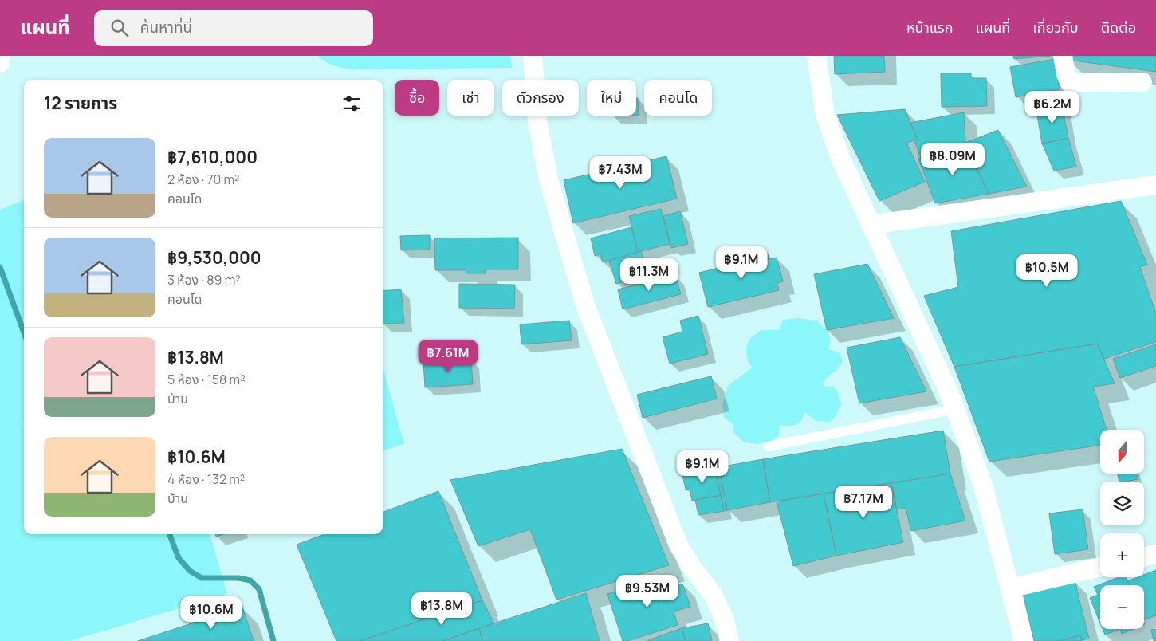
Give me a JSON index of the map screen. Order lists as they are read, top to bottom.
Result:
{
  "north": "bottom",
  "page": {
    "header": "แผนที่",
    "search": "ค้นหาที่นี่",
    "nav": [
      "หน้าแรก",
      "แผนที่",
      "เกี่ยวกับ",
      "ติดต่อ"
    ],
    "chip": [
      "ซื้อ",
      "เช่า",
      "ตัวกรอง",
      "ใหม่",
      "คอนโด"
    ],
    "heading": "12 รายการ",
    "price": [
      "฿6.2M",
      "฿8.09M",
      "฿7.43M",
      "฿9.1M",
      "฿10.5M",
      "฿11.3M",
      "฿7.61M",
      "฿9.1M",
      "฿7.17M",
      "฿9.53M",
      "฿13.8M",
      "฿10.6M"
    ],
    "list": [
      {
        "name": "฿7,610,000",
        "note": "2 ห้อง · 70 m² · คอนโด"
      },
      {
        "name": "฿9,530,000",
        "note": "3 ห้อง · 89 m² · คอนโด"
      },
      {
        "name": "฿13.8M",
        "note": "5 ห้อง · 158 m² · บ้าน"
      },
      {
        "name": "฿10.6M",
        "note": "4 ห้อง · 132 m² · บ้าน"
      }
    ],
    "map_buttons": ["+", "−"]
  }
}
